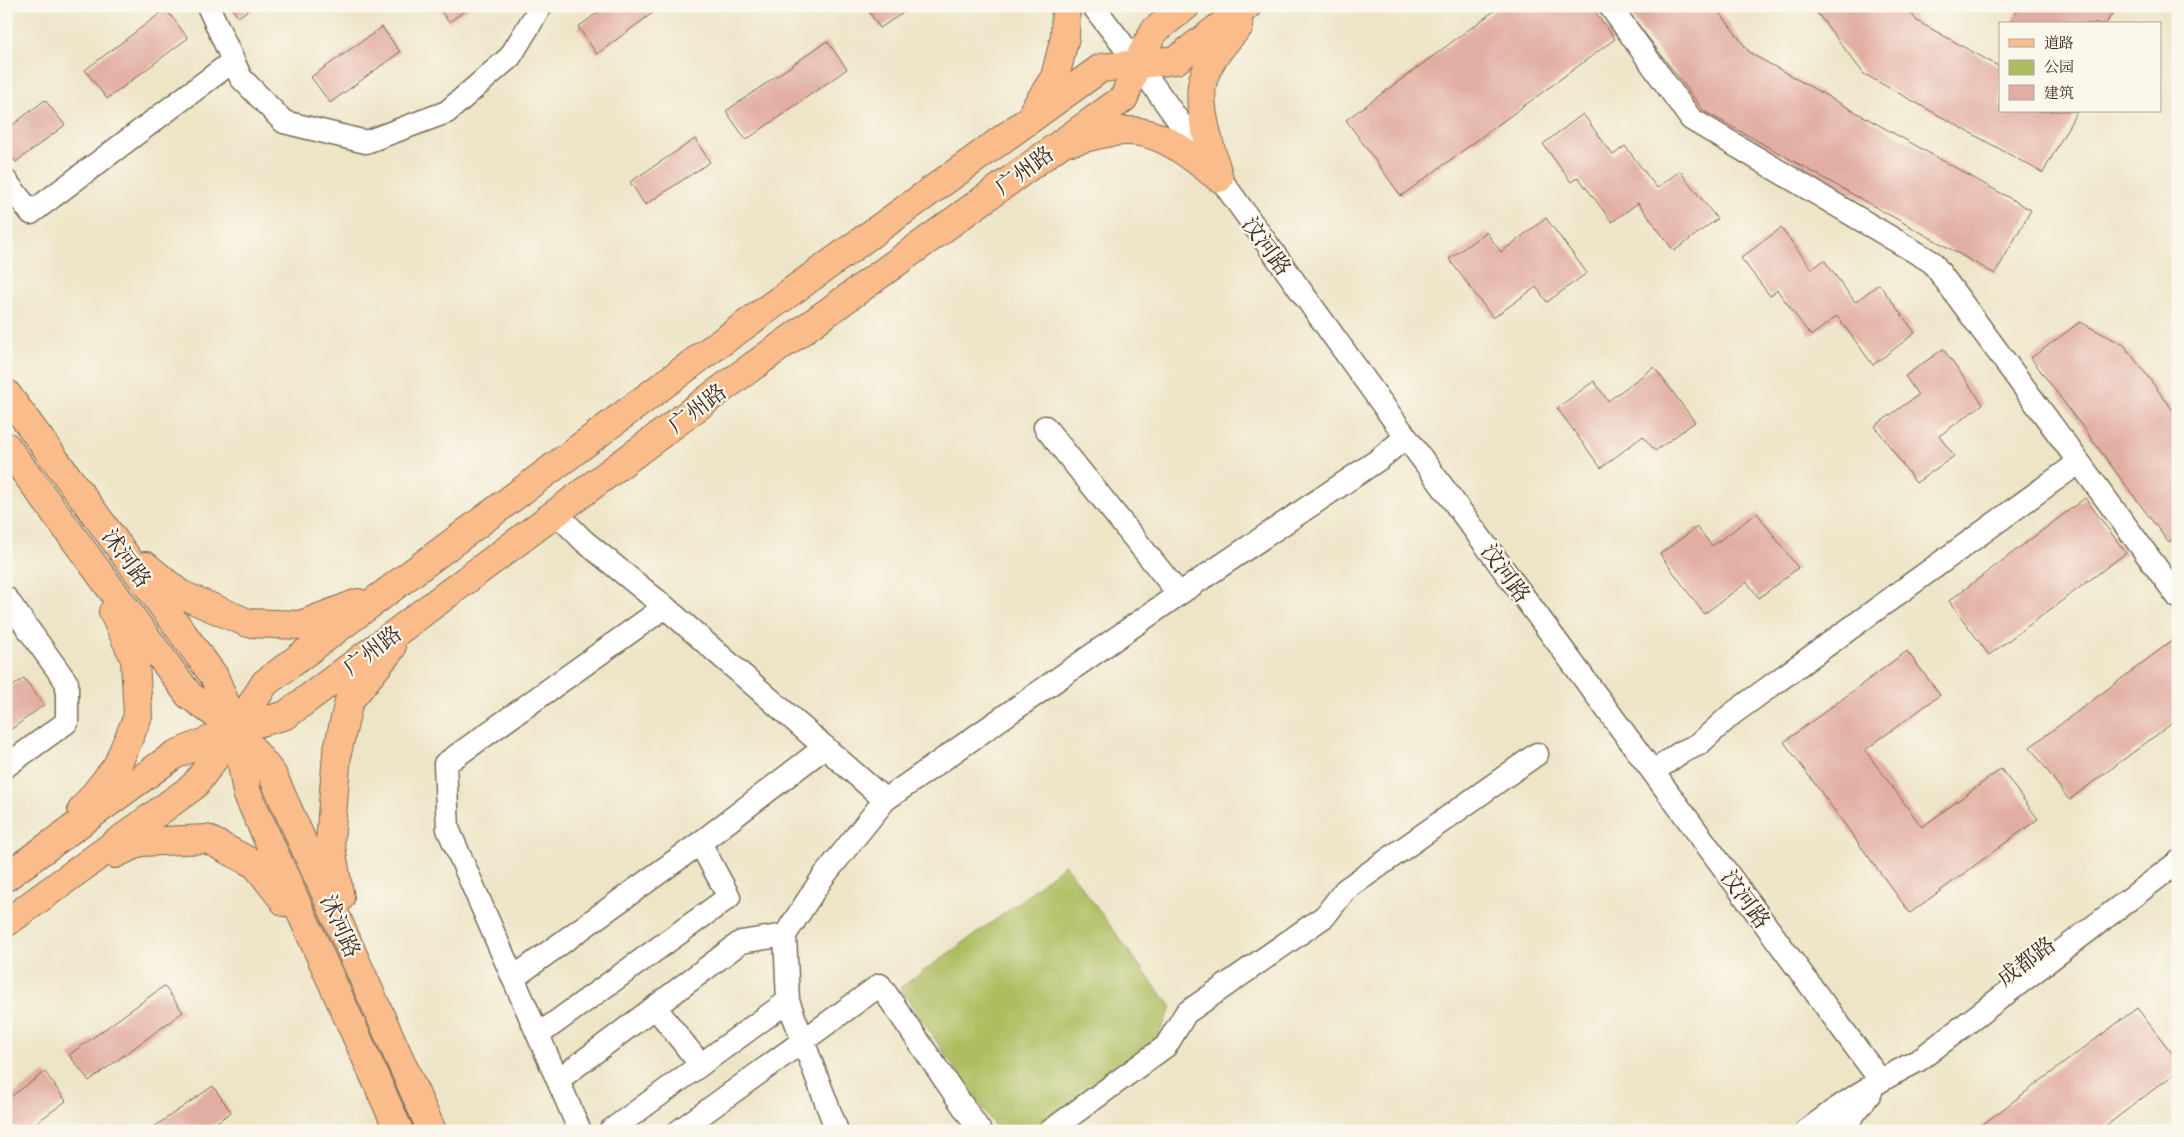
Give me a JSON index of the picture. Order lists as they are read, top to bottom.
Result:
{
  "streets": {
    "main road": ["广州路", "沭河路"],
    "street": ["汶河路", "成都路"]
  },
  "crossings": [
    ["广州路", "汶河路"],
    ["广州路", "沭河路"],
    ["汶河路", "成都路"]
  ],
  "legend": ["道路", "公园", "建筑"]
}
